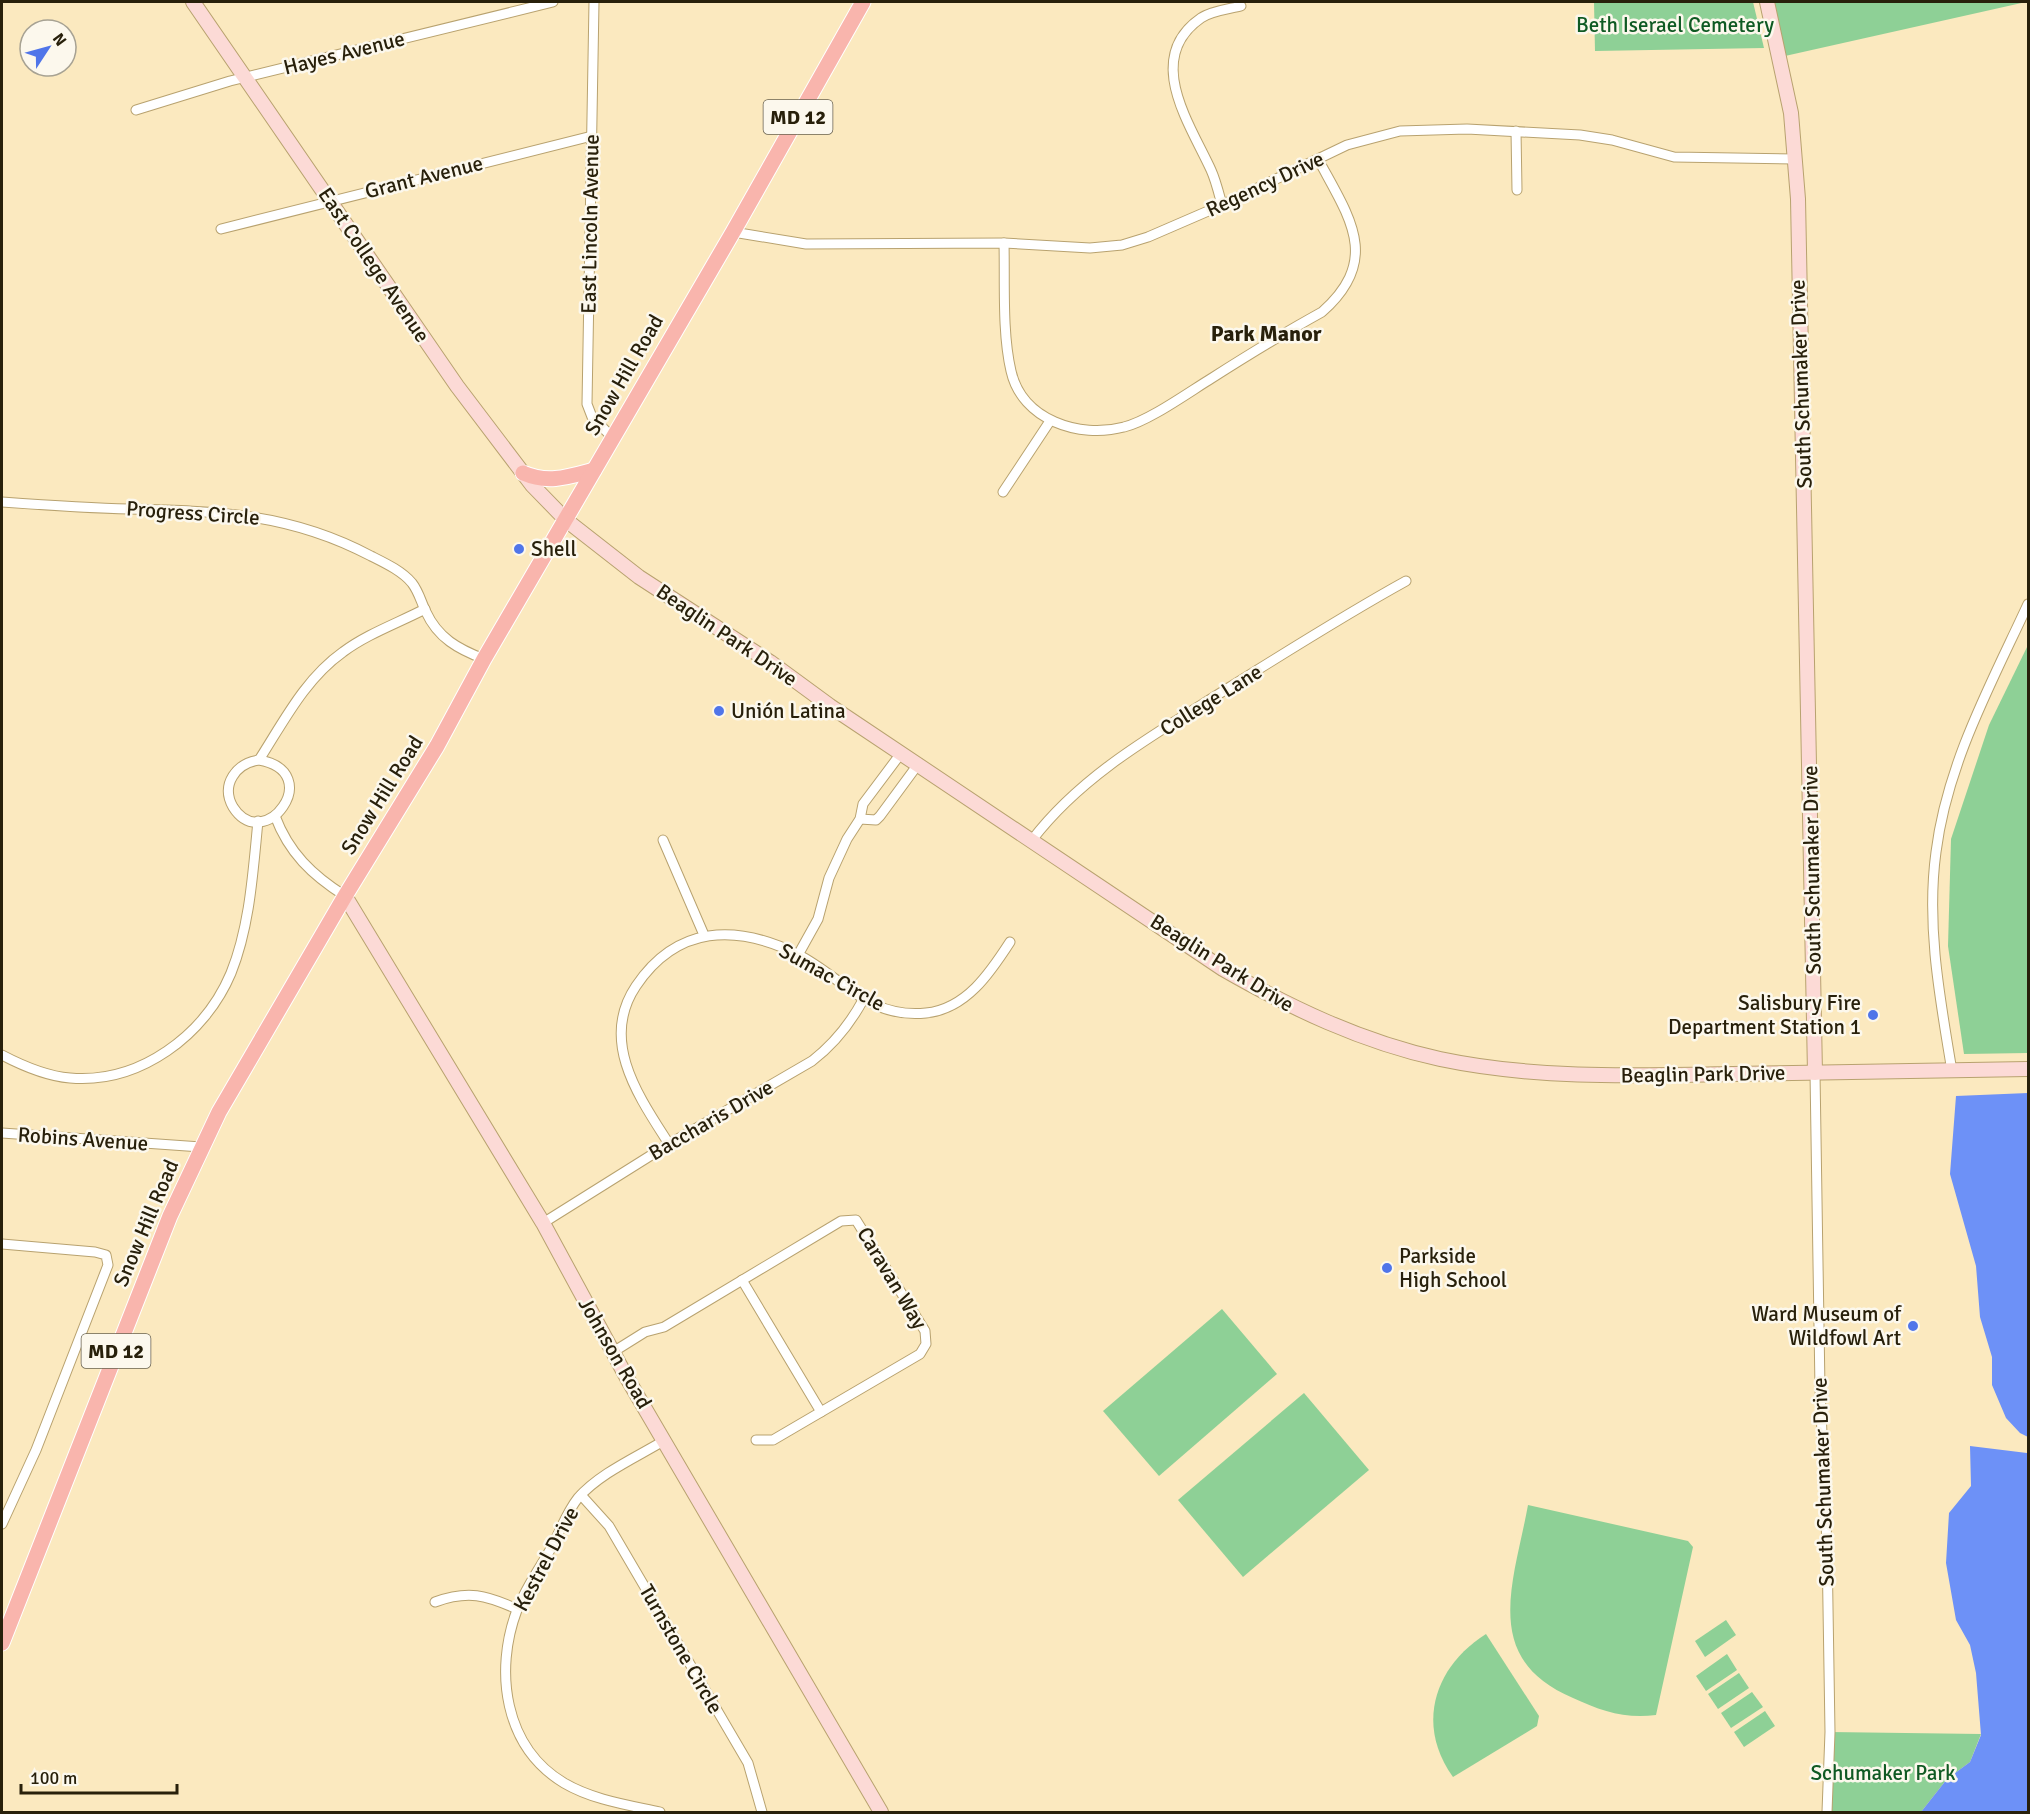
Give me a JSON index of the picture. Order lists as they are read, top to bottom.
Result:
{
  "streets": {
    "main road": [
      "MD 12",
      "East College Avenue",
      "Snow Hill Road",
      "South Schumaker Drive",
      "Beaglin Park Drive",
      "Johnson Road"
    ],
    "street": [
      "Hayes Avenue",
      "Grant Avenue",
      "Regency Drive",
      "East Lincoln Avenue",
      "Progress Circle",
      "College Lane",
      "Sumac Circle",
      "Baccharis Drive",
      "Robins Avenue",
      "Caravan Way",
      "Kestrel Drive",
      "Turnstone Circle"
    ]
  },
  "crossings": [
    ["Hayes Avenue", "East College Avenue"],
    ["Grant Avenue", "East Lincoln Avenue"],
    ["Grant Avenue", "East College Avenue"],
    ["Regency Drive", "Snow Hill Road"],
    ["Regency Drive", "South Schumaker Drive"],
    ["East Lincoln Avenue", "Snow Hill Road"],
    ["East College Avenue", "Snow Hill Road"],
    ["East College Avenue", "Beaglin Park Drive"],
    ["Snow Hill Road", "Progress Circle"],
    ["Snow Hill Road", "Beaglin Park Drive"],
    ["Snow Hill Road", "Robins Avenue"],
    ["Snow Hill Road", "Johnson Road"],
    ["South Schumaker Drive", "Beaglin Park Drive"],
    ["Beaglin Park Drive", "College Lane"],
    ["Sumac Circle", "Baccharis Drive"],
    ["Baccharis Drive", "Johnson Road"],
    ["Caravan Way", "Johnson Road"],
    ["Johnson Road", "Kestrel Drive"],
    ["Kestrel Drive", "Turnstone Circle"]
  ],
  "districts": ["Park Manor"],
  "parks": ["Beth Iserael Cemetery", "Schumaker Park"],
  "places": [
    "Shell",
    "Unión Latina",
    "Salisbury Fire Department Station 1",
    "Parkside High School",
    "Ward Museum of Wildfowl Art"
  ],
  "scale_bar": "100 m",
  "north": "top right"
}
